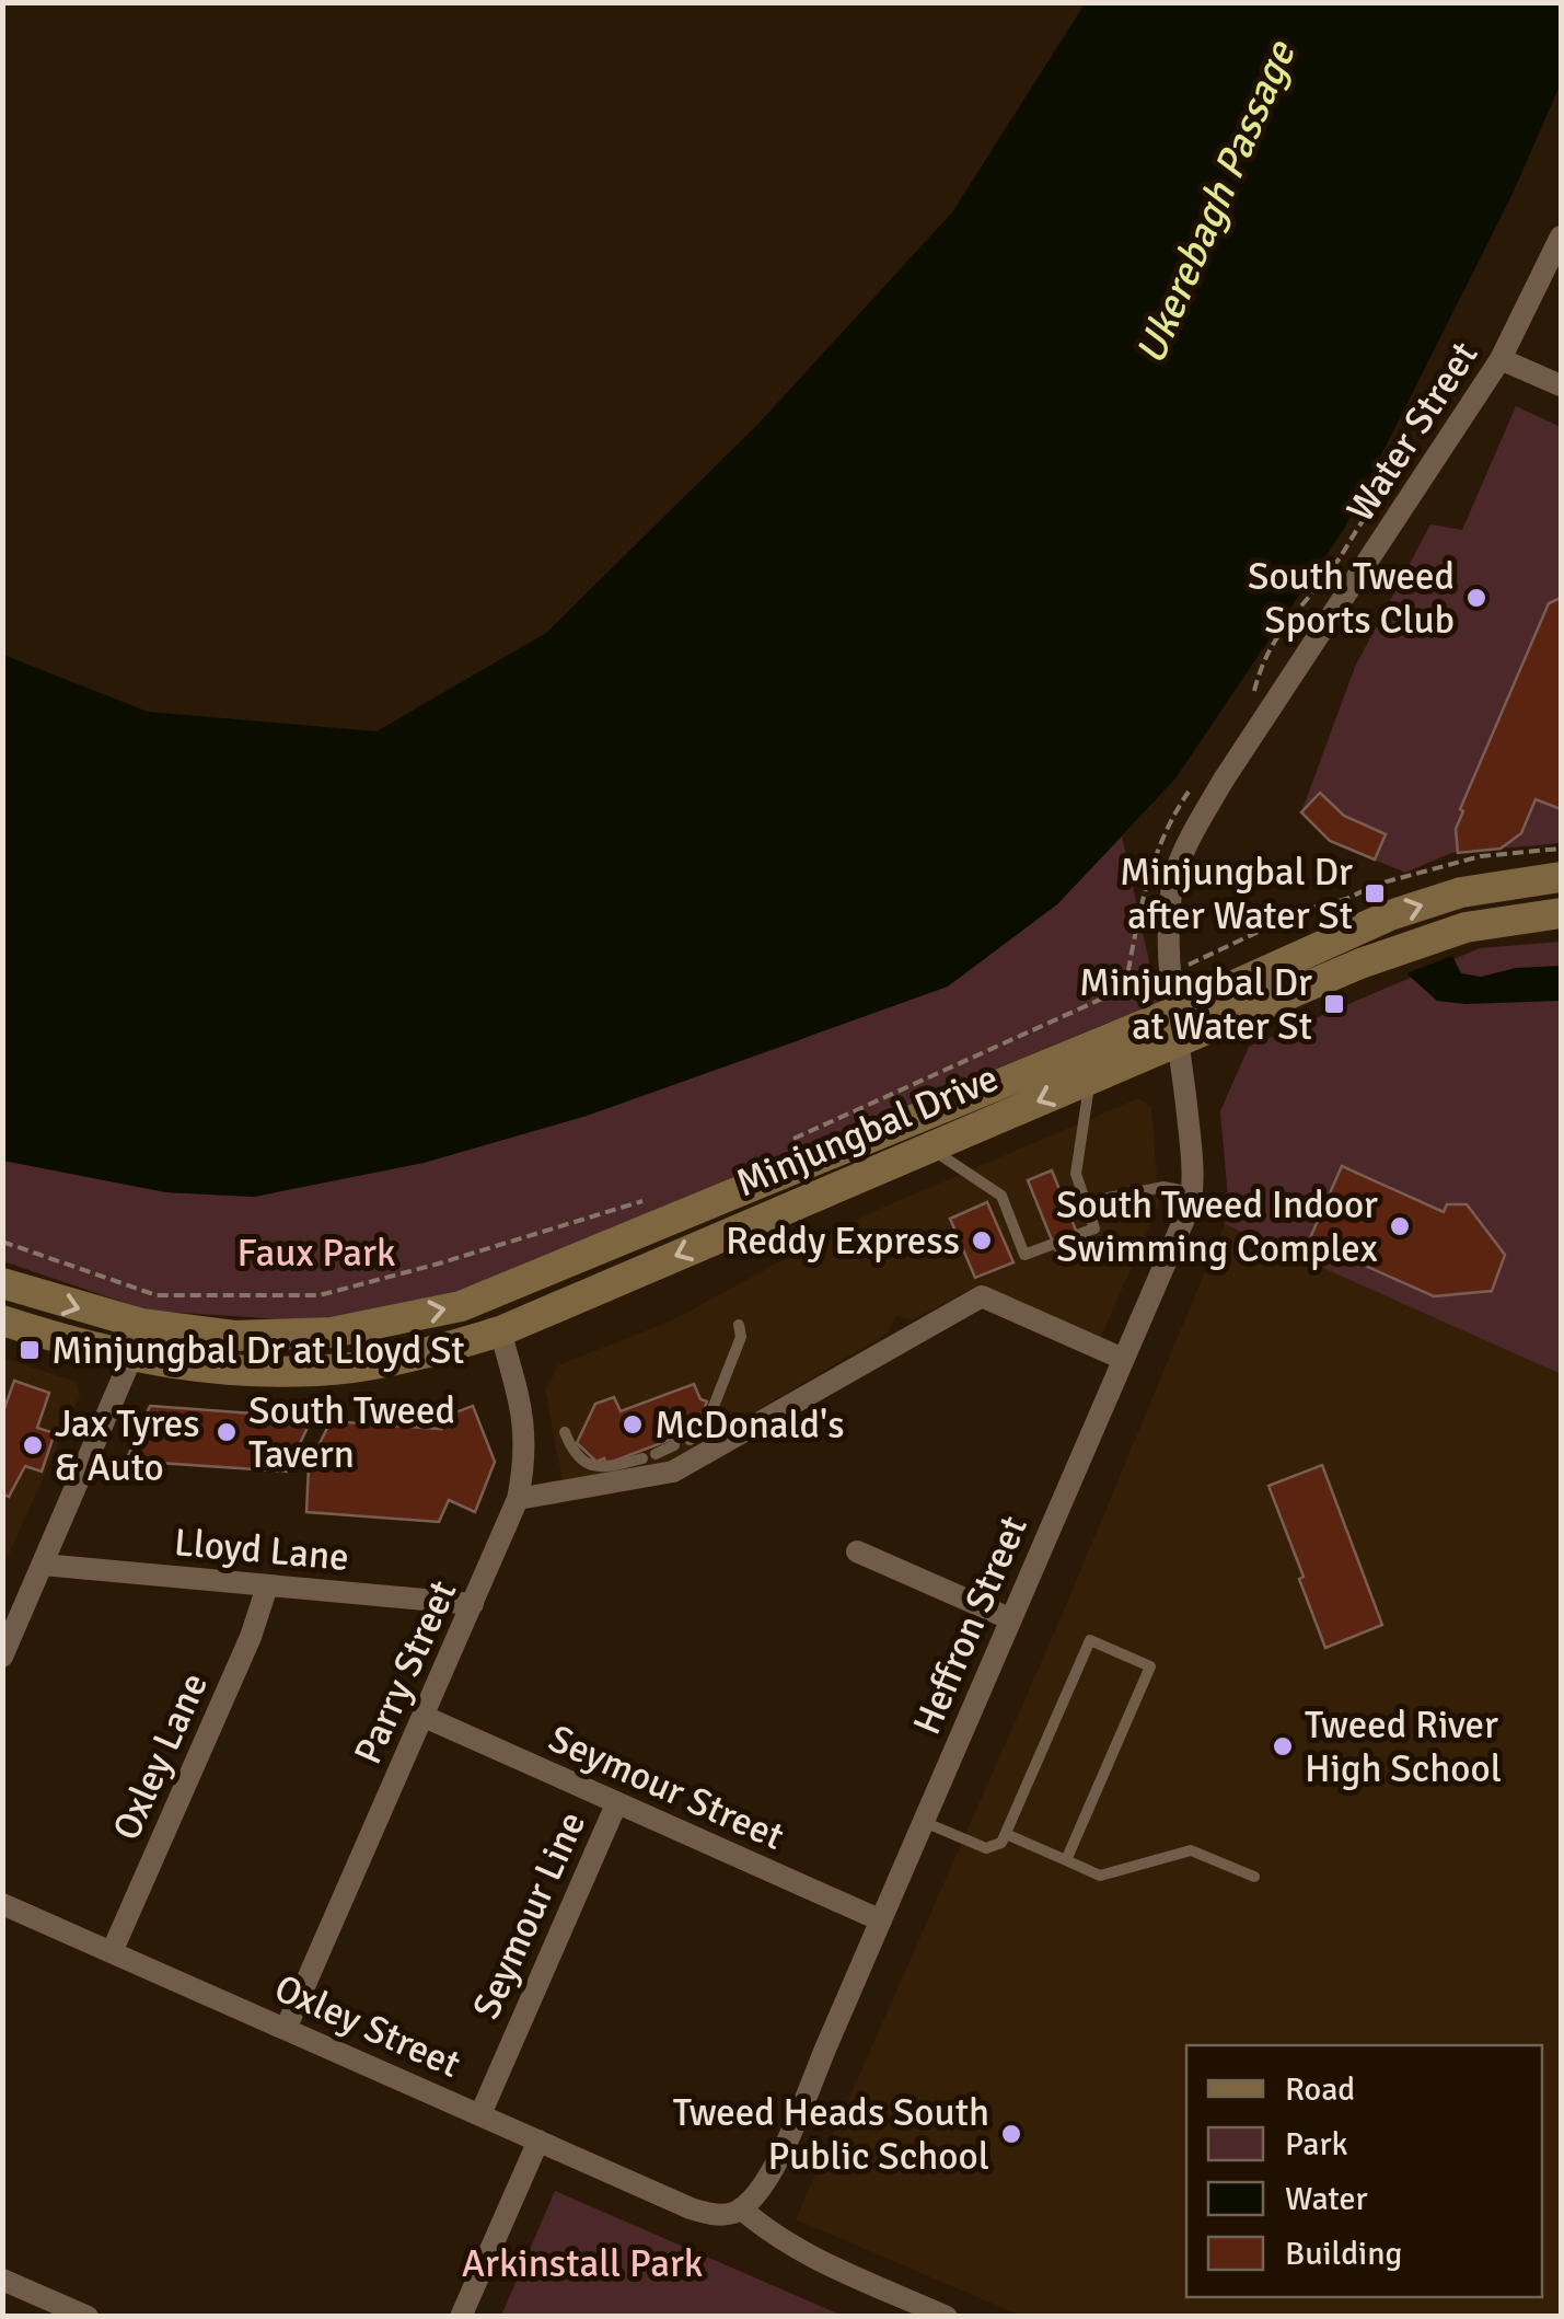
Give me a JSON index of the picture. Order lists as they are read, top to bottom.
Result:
{
  "streets": {
    "main road": ["Minjungbal Drive"],
    "street": [
      "Water Street",
      "Lloyd Lane",
      "Heffron Street",
      "Parry Street",
      "Oxley Lane",
      "Seymour Street",
      "Seymour Line",
      "Oxley Street"
    ]
  },
  "crossings": [
    ["Water Street", "Minjungbal Drive"],
    ["Water Street", "Heffron Street"],
    ["Minjungbal Drive", "Heffron Street"],
    ["Minjungbal Drive", "Parry Street"],
    ["Lloyd Lane", "Parry Street"],
    ["Lloyd Lane", "Oxley Lane"],
    ["Heffron Street", "Seymour Street"],
    ["Heffron Street", "Oxley Street"],
    ["Parry Street", "Seymour Street"],
    ["Parry Street", "Oxley Street"],
    ["Oxley Lane", "Oxley Street"],
    ["Seymour Street", "Seymour Line"],
    ["Seymour Line", "Oxley Street"]
  ],
  "water": ["Ukerebagh Passage"],
  "parks": ["Faux Park", "Arkinstall Park"],
  "places": {
    "other": [
      "South Tweed Sports Club",
      "South Tweed Indoor Swimming Complex",
      "Reddy Express",
      "McDonald's",
      "South Tweed Tavern",
      "Jax Tyres & Auto",
      "Tweed River High School",
      "Tweed Heads South Public School"
    ],
    "transit": ["Minjungbal Dr after Water St", "Minjungbal Dr at Water St", "Minjungbal Dr at Lloyd St"]
  },
  "legend": [
    "Road",
    "Park",
    "Water",
    "Building"
  ]
}
